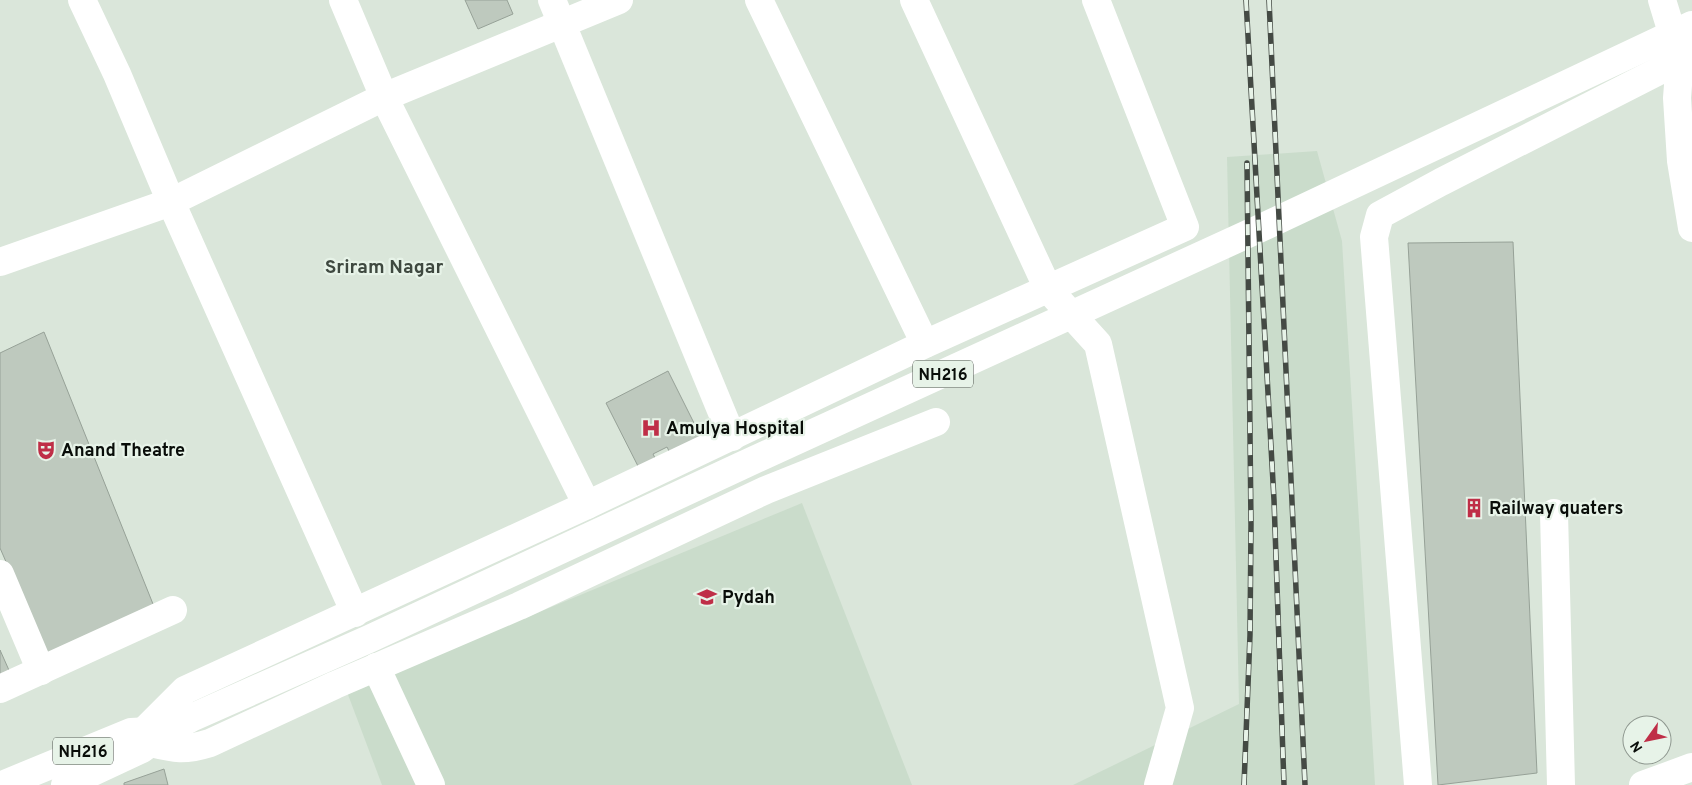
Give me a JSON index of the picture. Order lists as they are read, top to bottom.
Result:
{
  "streets": {
    "main road": ["NH216"]
  },
  "districts": ["Sriram Nagar"],
  "places": {
    "hospital": ["Amulya Hospital"],
    "theatre": ["Anand Theatre"],
    "building": ["Railway quaters"],
    "school or university": ["Pydah"]
  },
  "north": "bottom left"
}
